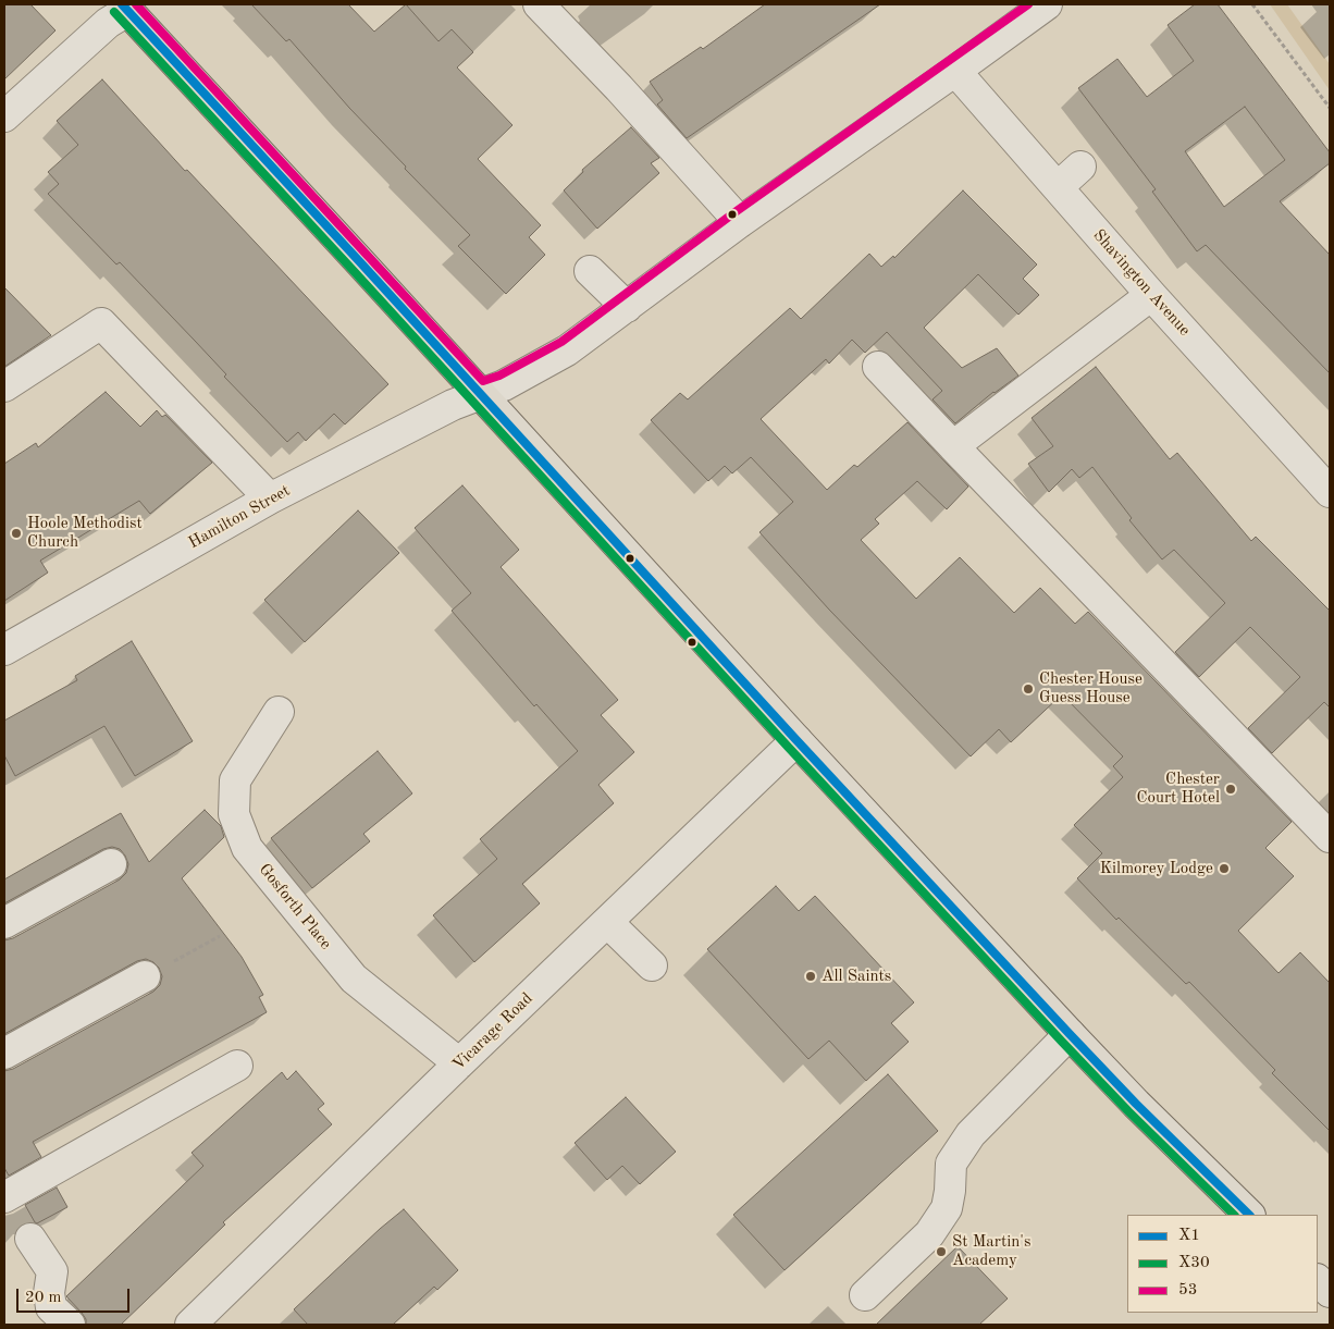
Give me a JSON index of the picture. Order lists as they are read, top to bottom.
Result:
{
  "streets": {
    "street": [
      "Shavington Avenue",
      "Hamilton Street",
      "Gosforth Place",
      "Vicarage Road"
    ]
  },
  "crossings": [
    ["Shavington Avenue", "Hamilton Street"],
    ["Gosforth Place", "Vicarage Road"]
  ],
  "places": [
    "Hoole Methodist Church",
    "Chester House Guess House",
    "Chester Court Hotel",
    "Kilmorey Lodge",
    "All Saints",
    "St Martin's Academy"
  ],
  "lines": ["transit line X1", "transit line 53", "transit line X30"],
  "legend": ["X1", "X30", "53"],
  "scale_bar": "20 m"
}
